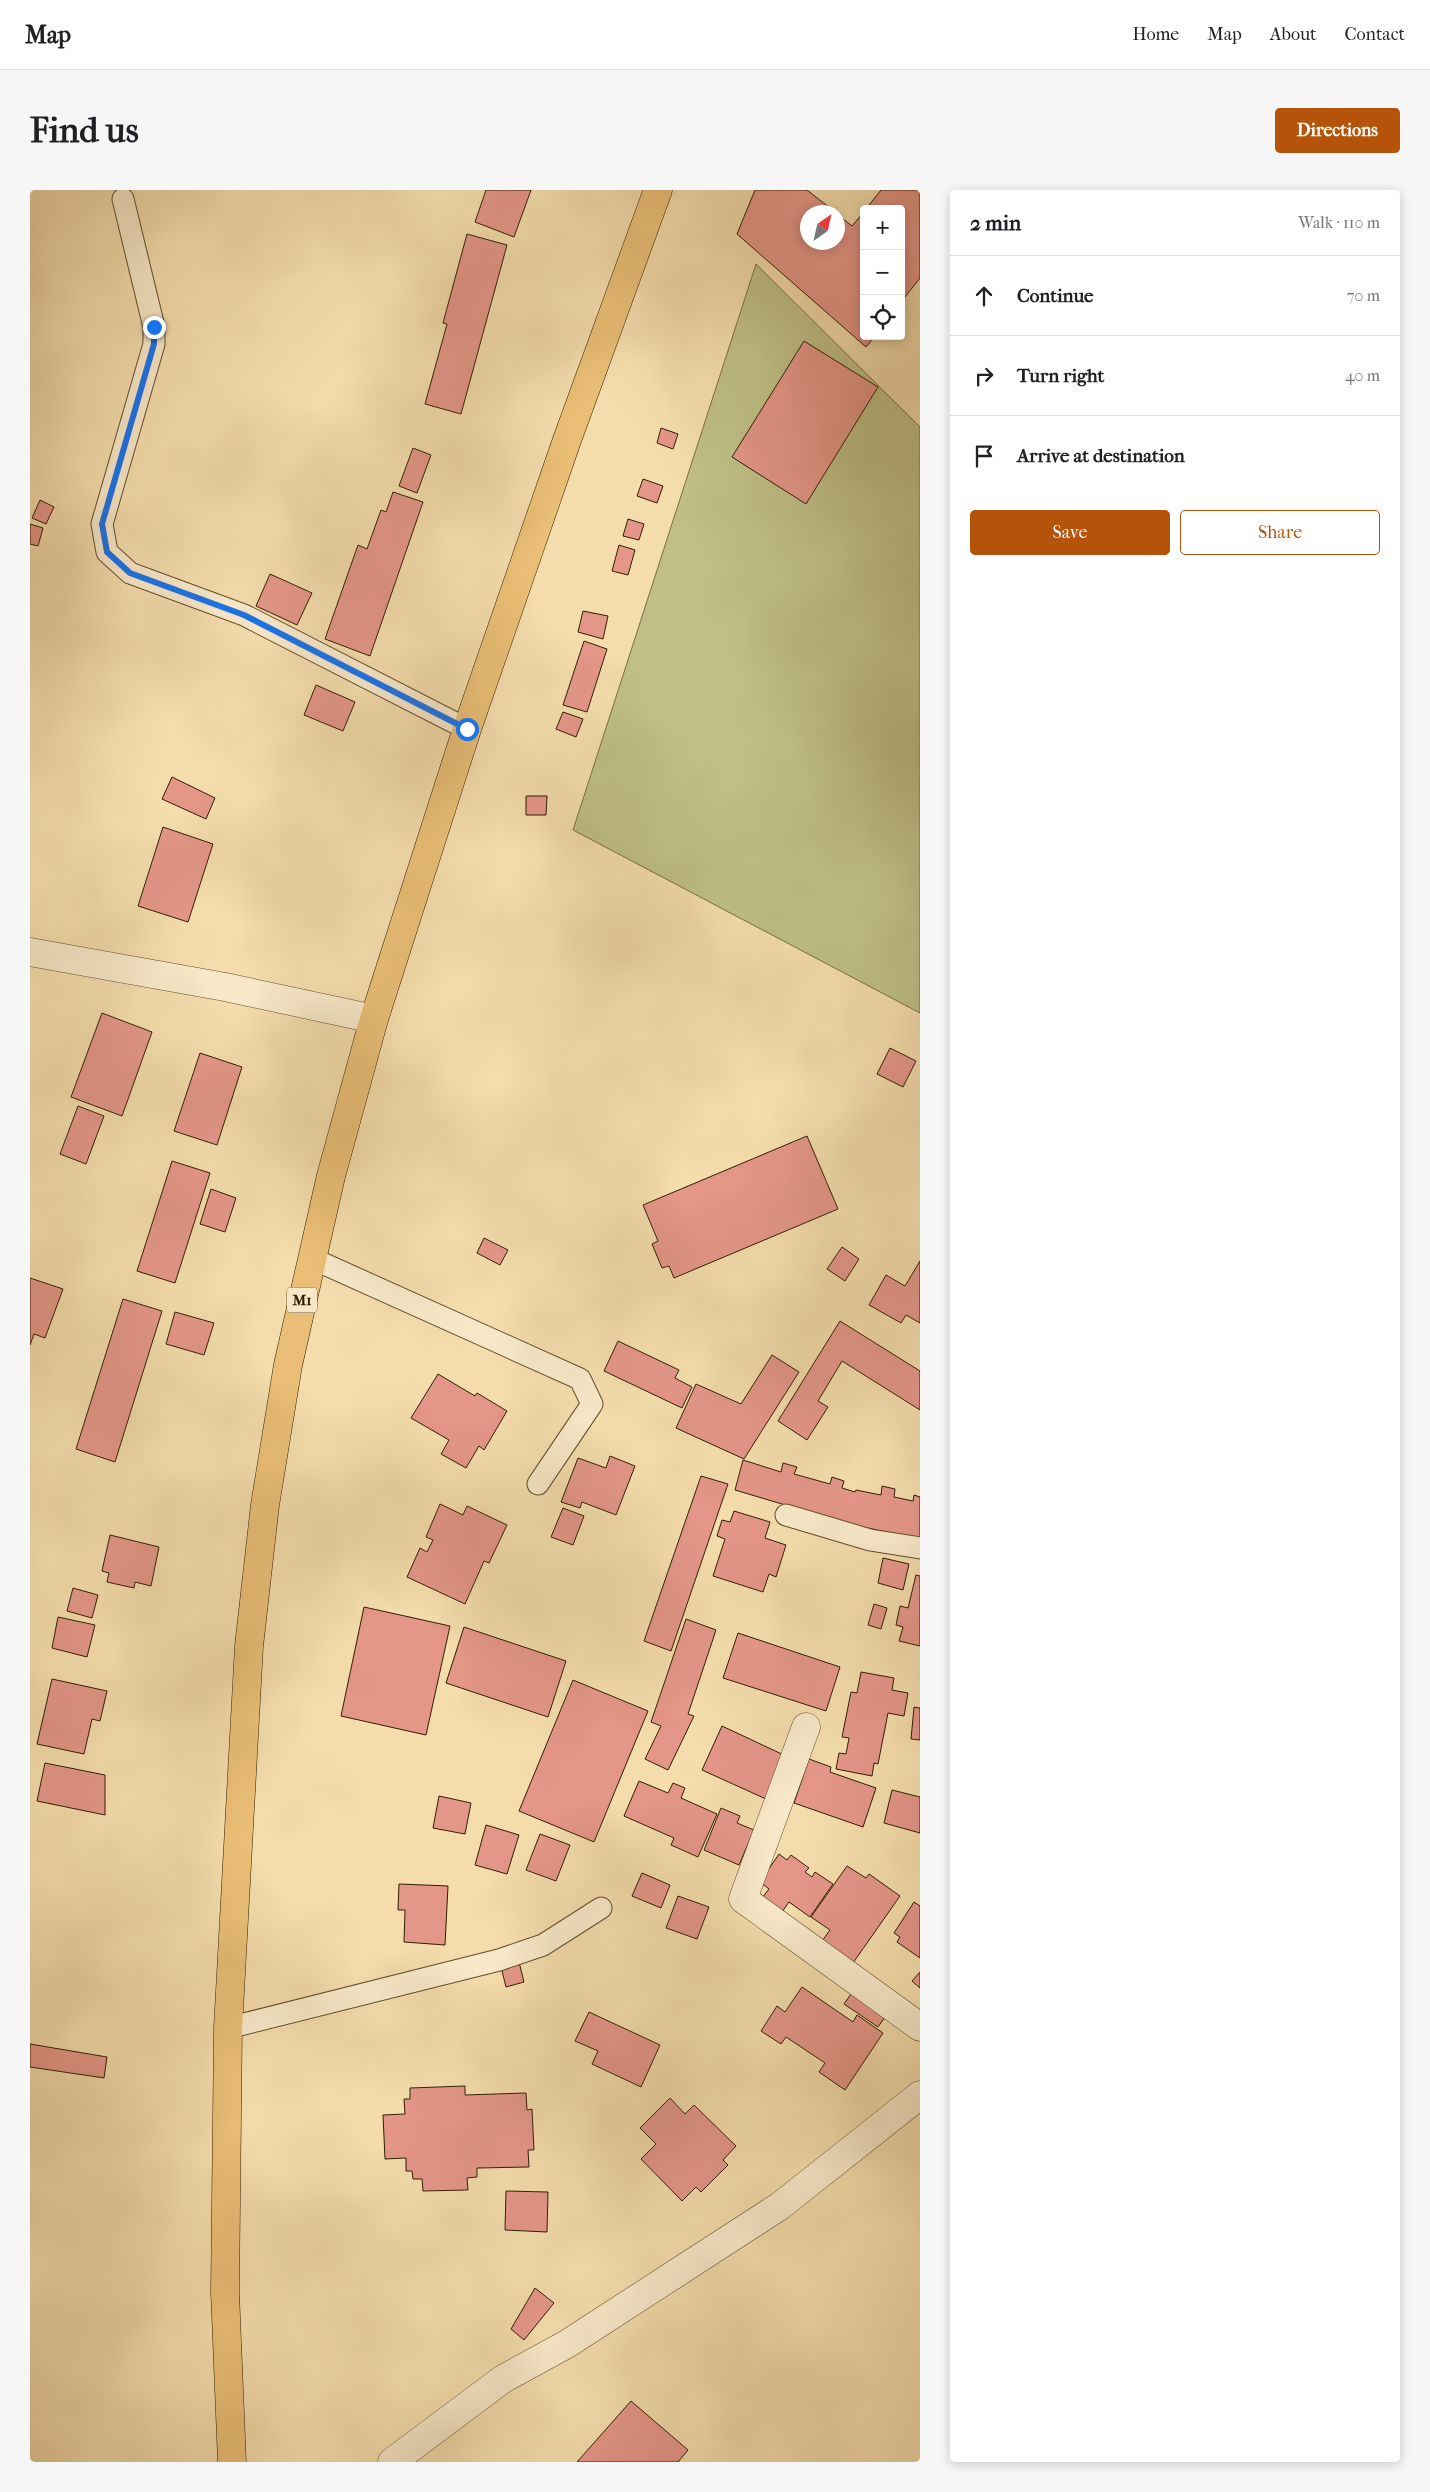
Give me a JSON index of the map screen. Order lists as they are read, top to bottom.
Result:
{
  "streets": {
    "highway": ["M1"]
  },
  "north": "top right",
  "page": {
    "header": "Map",
    "nav": [
      "Home",
      "Map",
      "About",
      "Contact"
    ],
    "buttons": [
      "Directions",
      ["Save", "Share"]
    ],
    "title": "Find us",
    "heading": ["2 min", "Walk · 110 m"],
    "map_buttons": ["+", "−"],
    "list": [
      ["Continue", "70 m"],
      ["Turn right", "40 m"],
      "Arrive at destination"
    ]
  }
}
